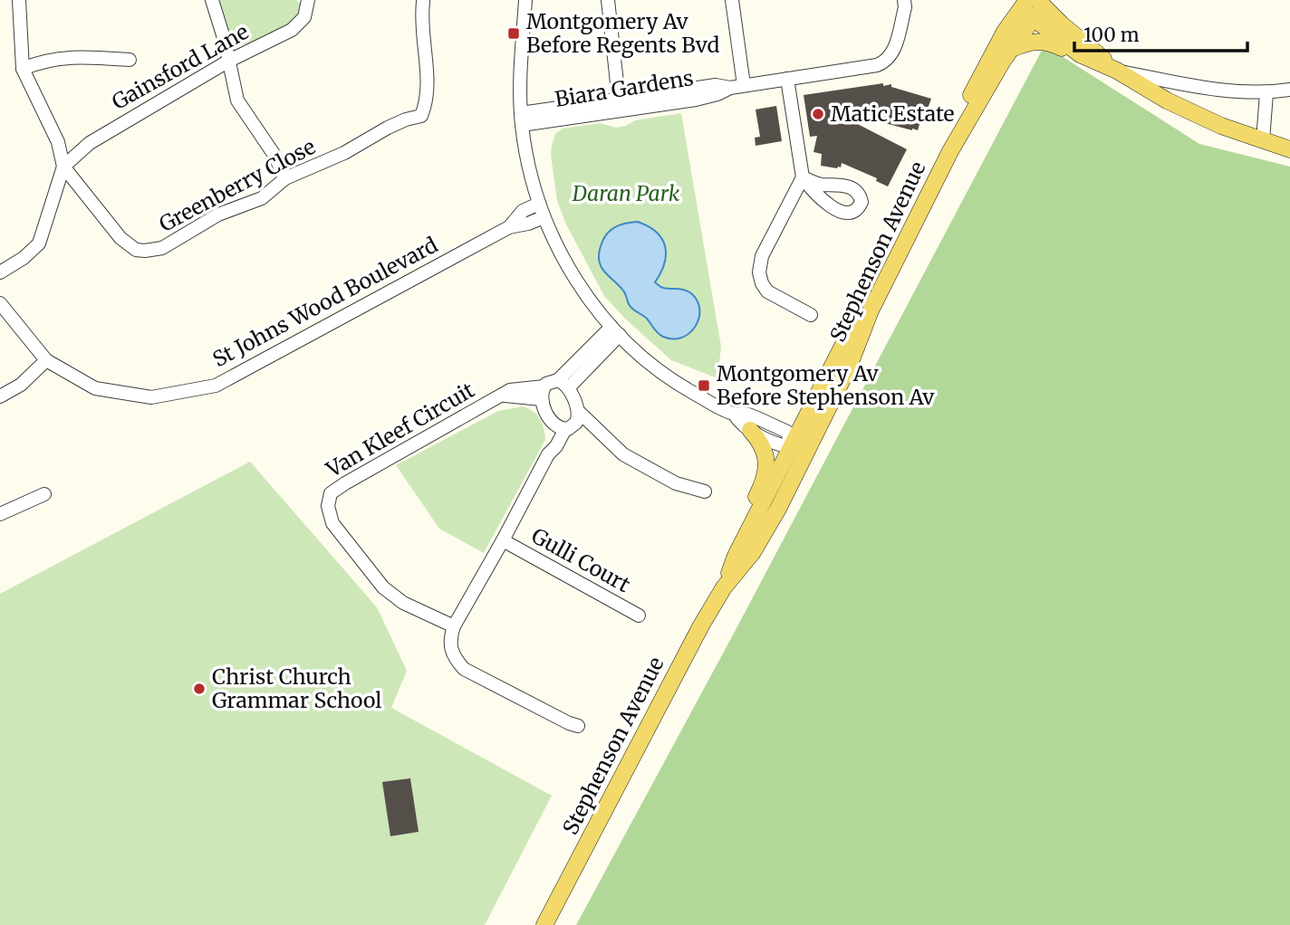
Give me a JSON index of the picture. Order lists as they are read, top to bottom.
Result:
{
  "streets": {
    "main road": ["Stephenson Avenue"],
    "street": [
      "Gainsford Lane",
      "Biara Gardens",
      "Greenberry Close",
      "St Johns Wood Boulevard",
      "Van Kleef Circuit",
      "Gulli Court"
    ]
  },
  "crossings": [
    ["Gainsford Lane", "Greenberry Close"]
  ],
  "parks": ["Daran Park"],
  "places": {
    "transit": ["Montgomery Av Before Regents Bvd", "Montgomery Av Before Stephenson Av"],
    "other": ["Matic Estate", "Christ Church Grammar School"]
  },
  "scale_bar": "100 m"
}
